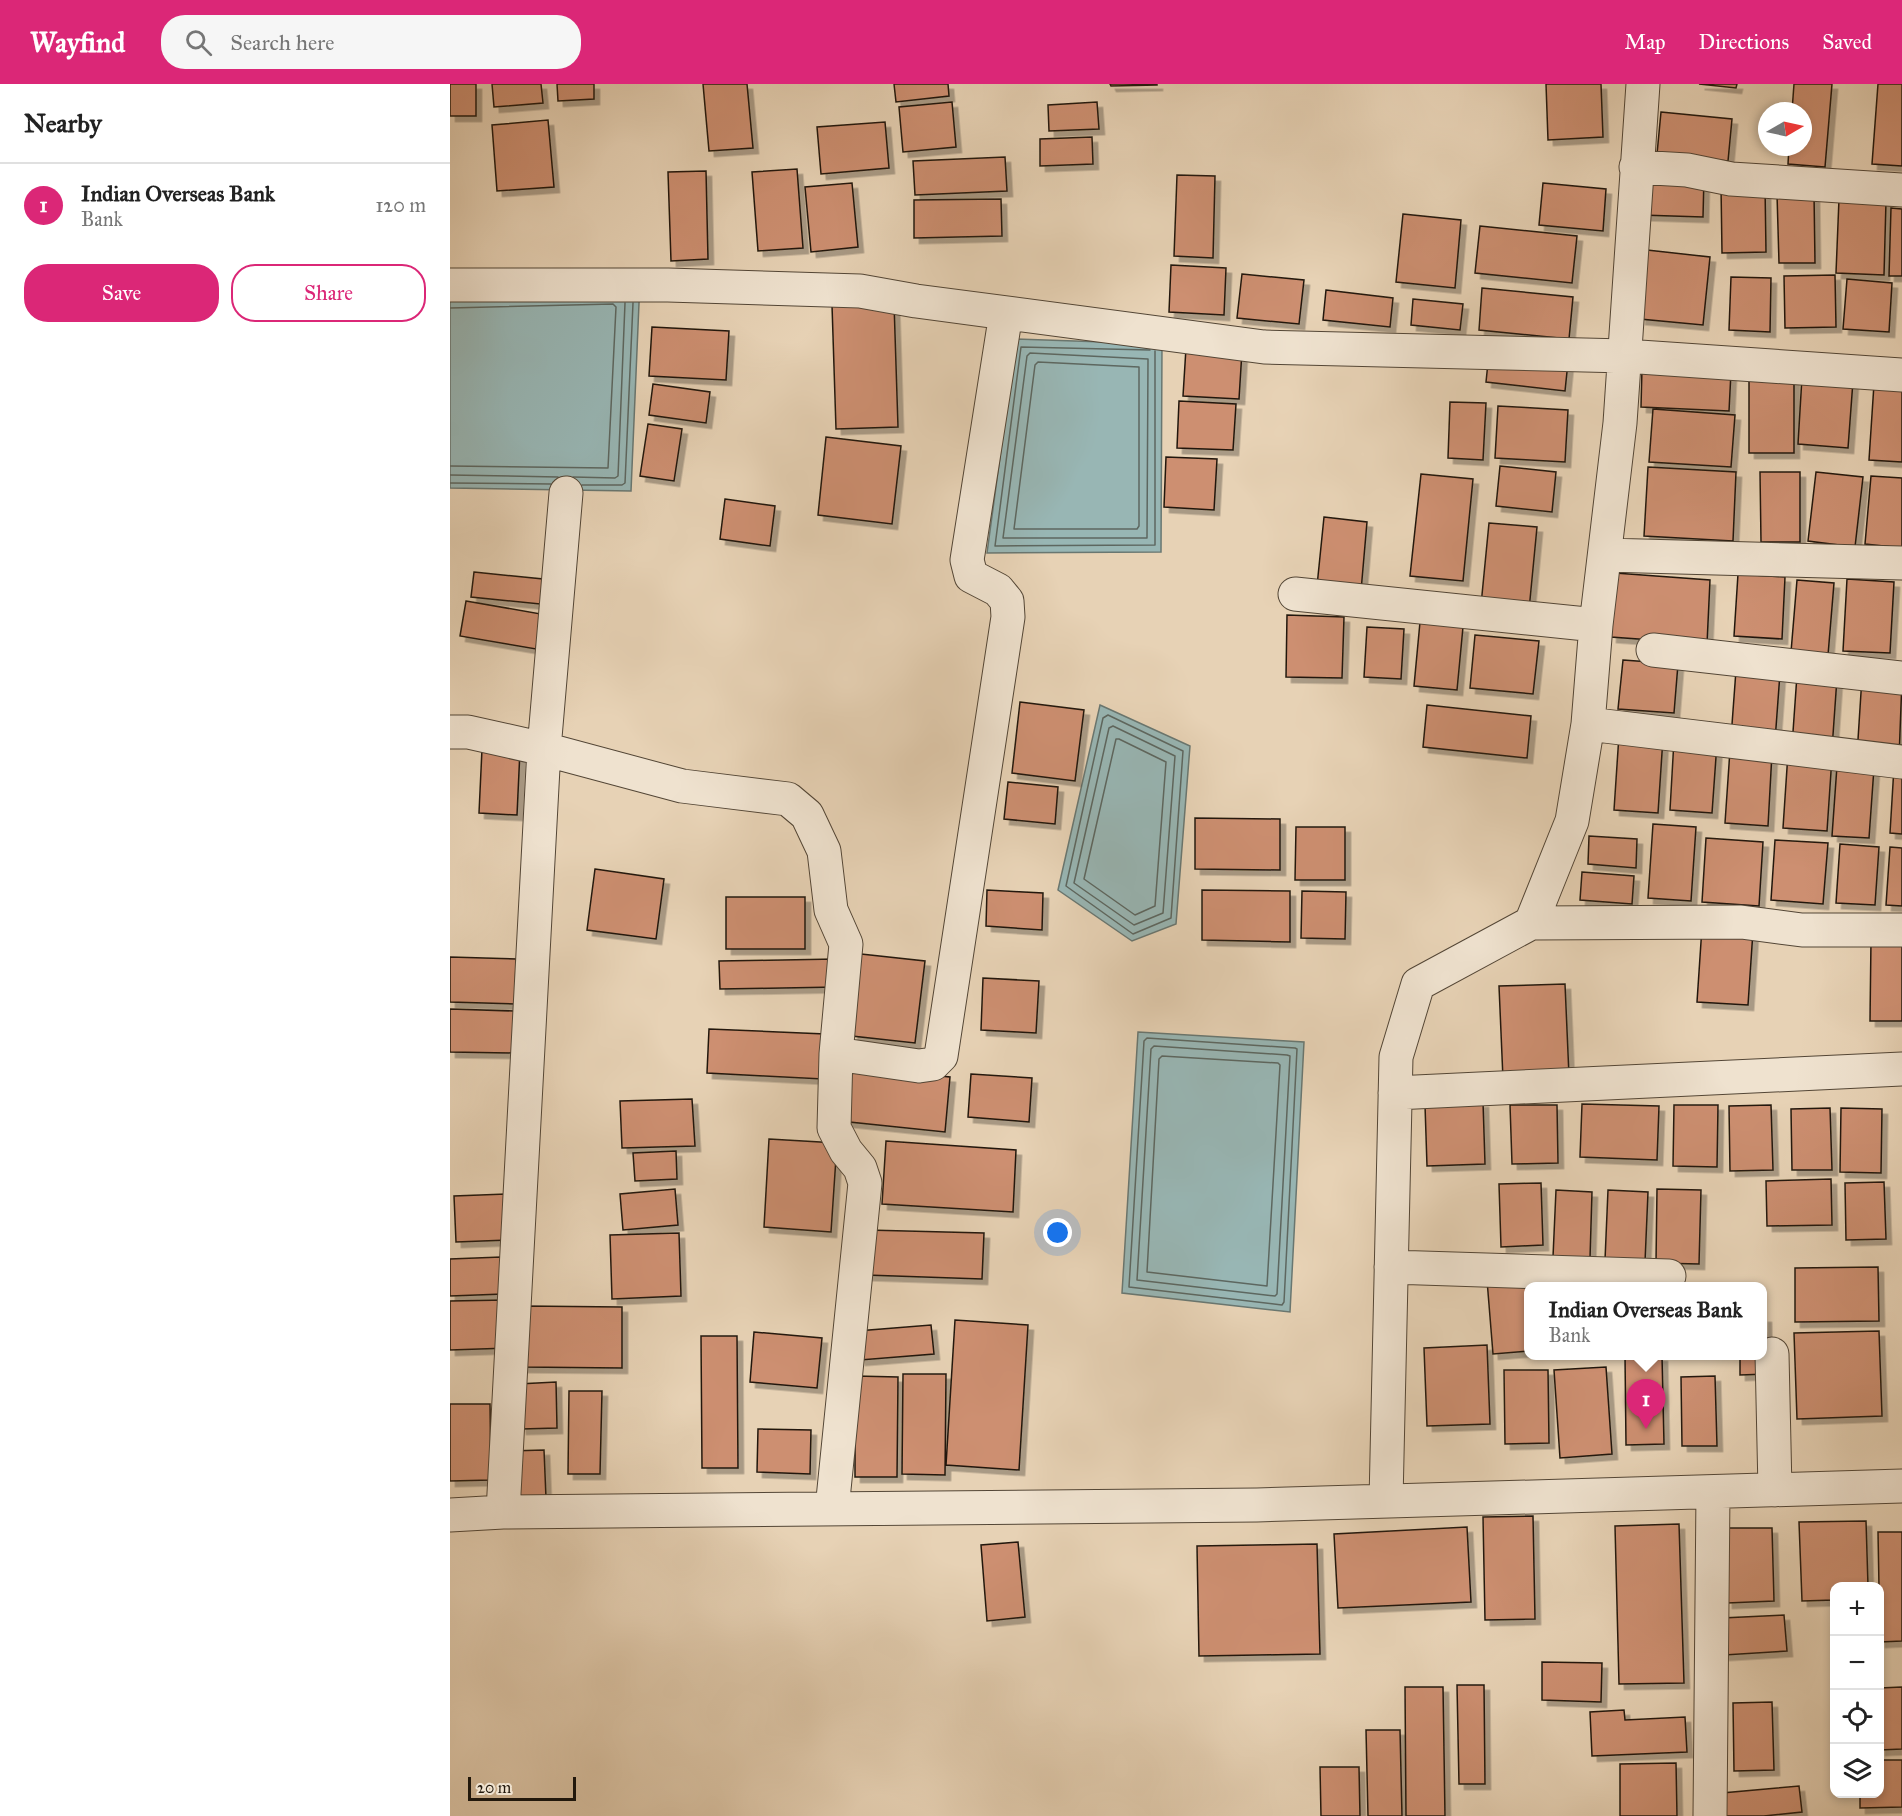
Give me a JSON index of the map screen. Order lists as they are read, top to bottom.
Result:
{
  "scale_bar": "20 m",
  "north": "right",
  "page": {
    "header": "Wayfind",
    "search": "Search here",
    "nav": ["Map", "Directions", "Saved"],
    "heading": "Nearby",
    "list": [
      {
        "mark": "1",
        "name": "Indian Overseas Bank",
        "note": "Bank",
        "value": "120 m"
      }
    ],
    "buttons": ["Save", "Share"],
    "popup": ["Indian Overseas Bank", "Bank"],
    "pins": "1",
    "map_buttons": ["+", "−"],
    "scale": "20 m"
  }
}
